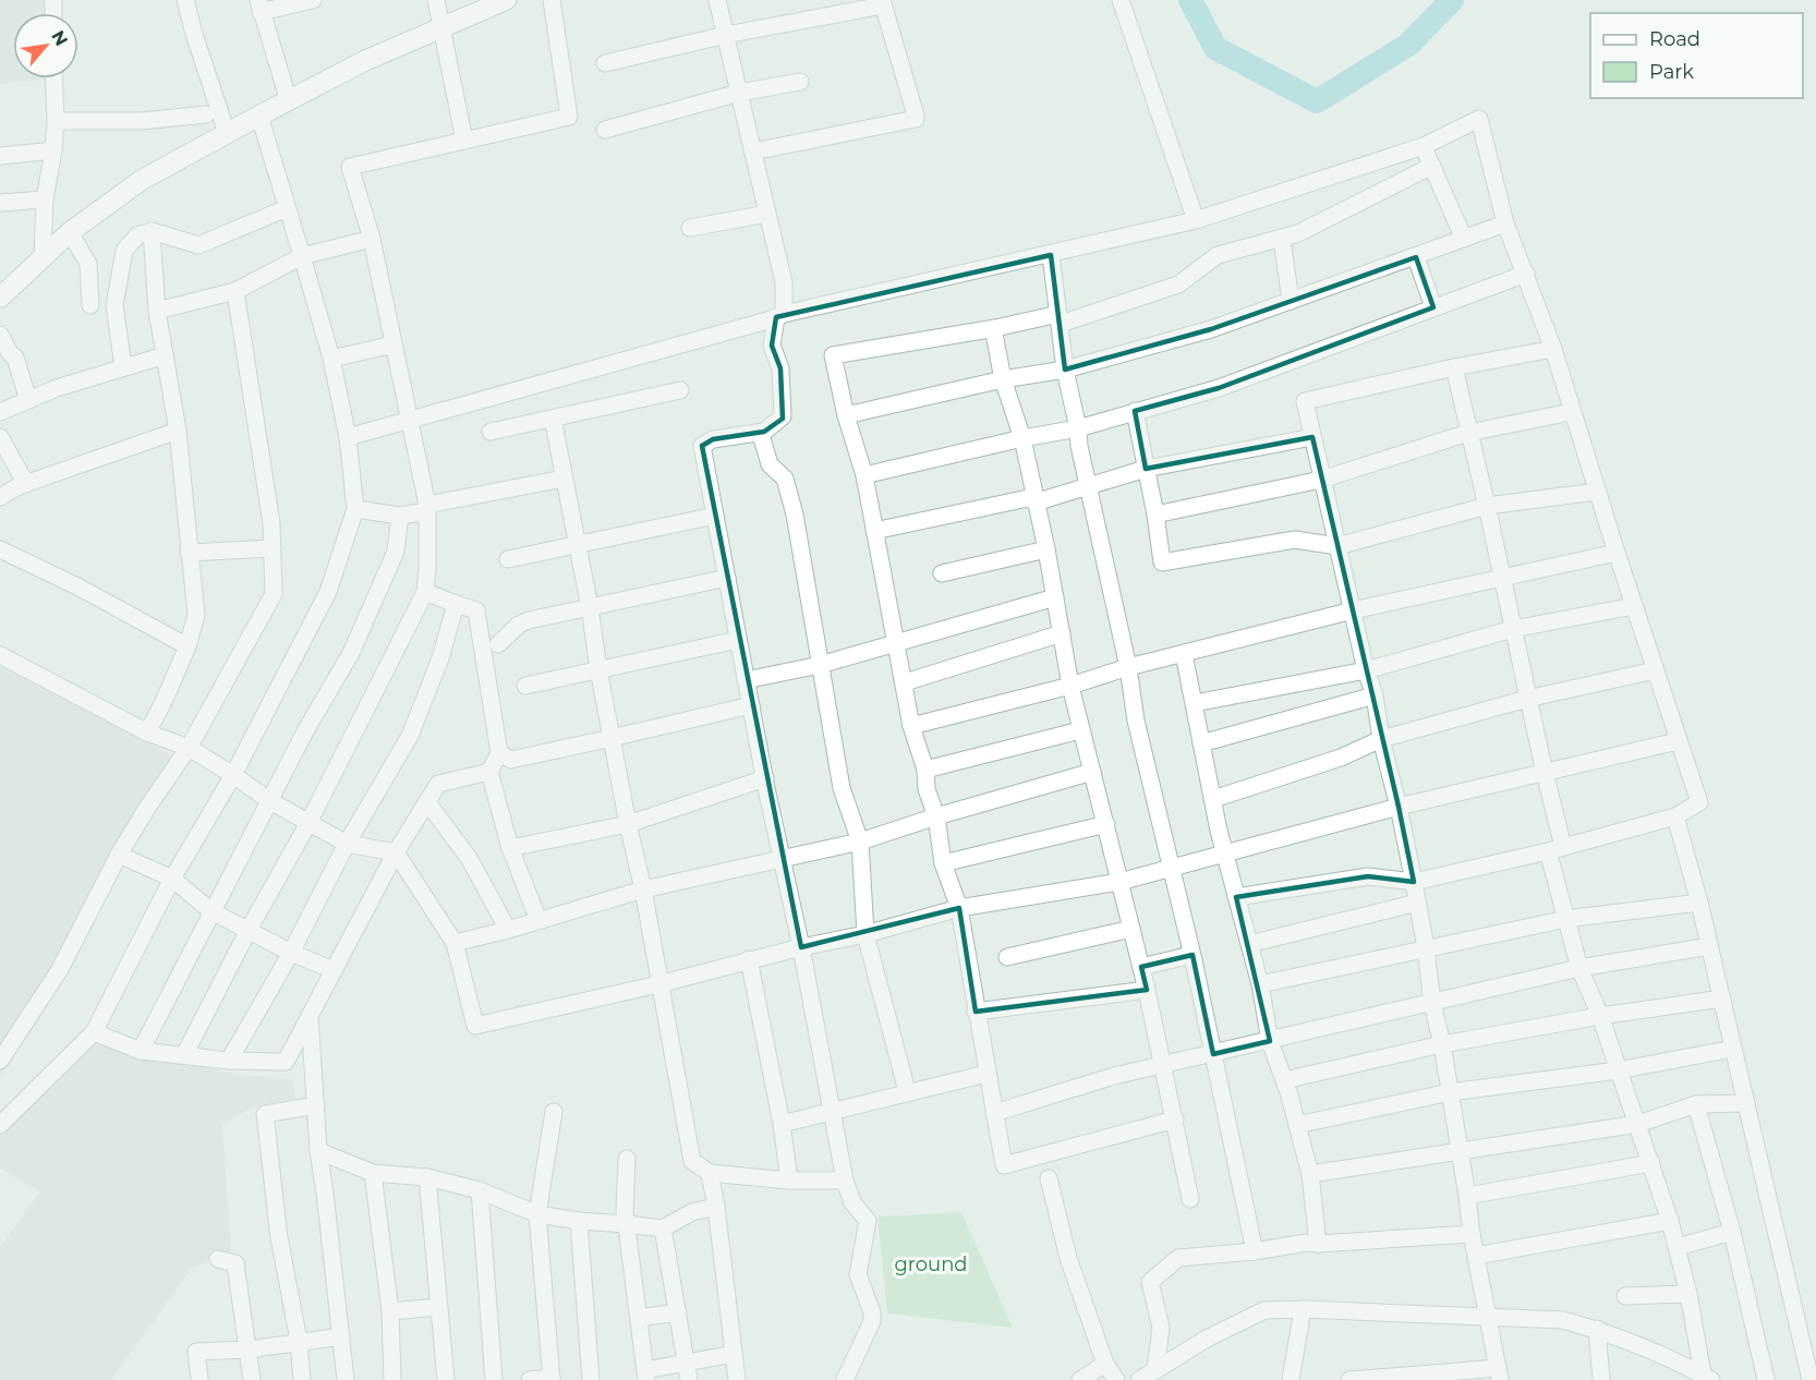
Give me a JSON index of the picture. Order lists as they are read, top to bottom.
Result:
{
  "parks": ["ground"],
  "legend": ["Road", "Park"],
  "north": "top right"
}
